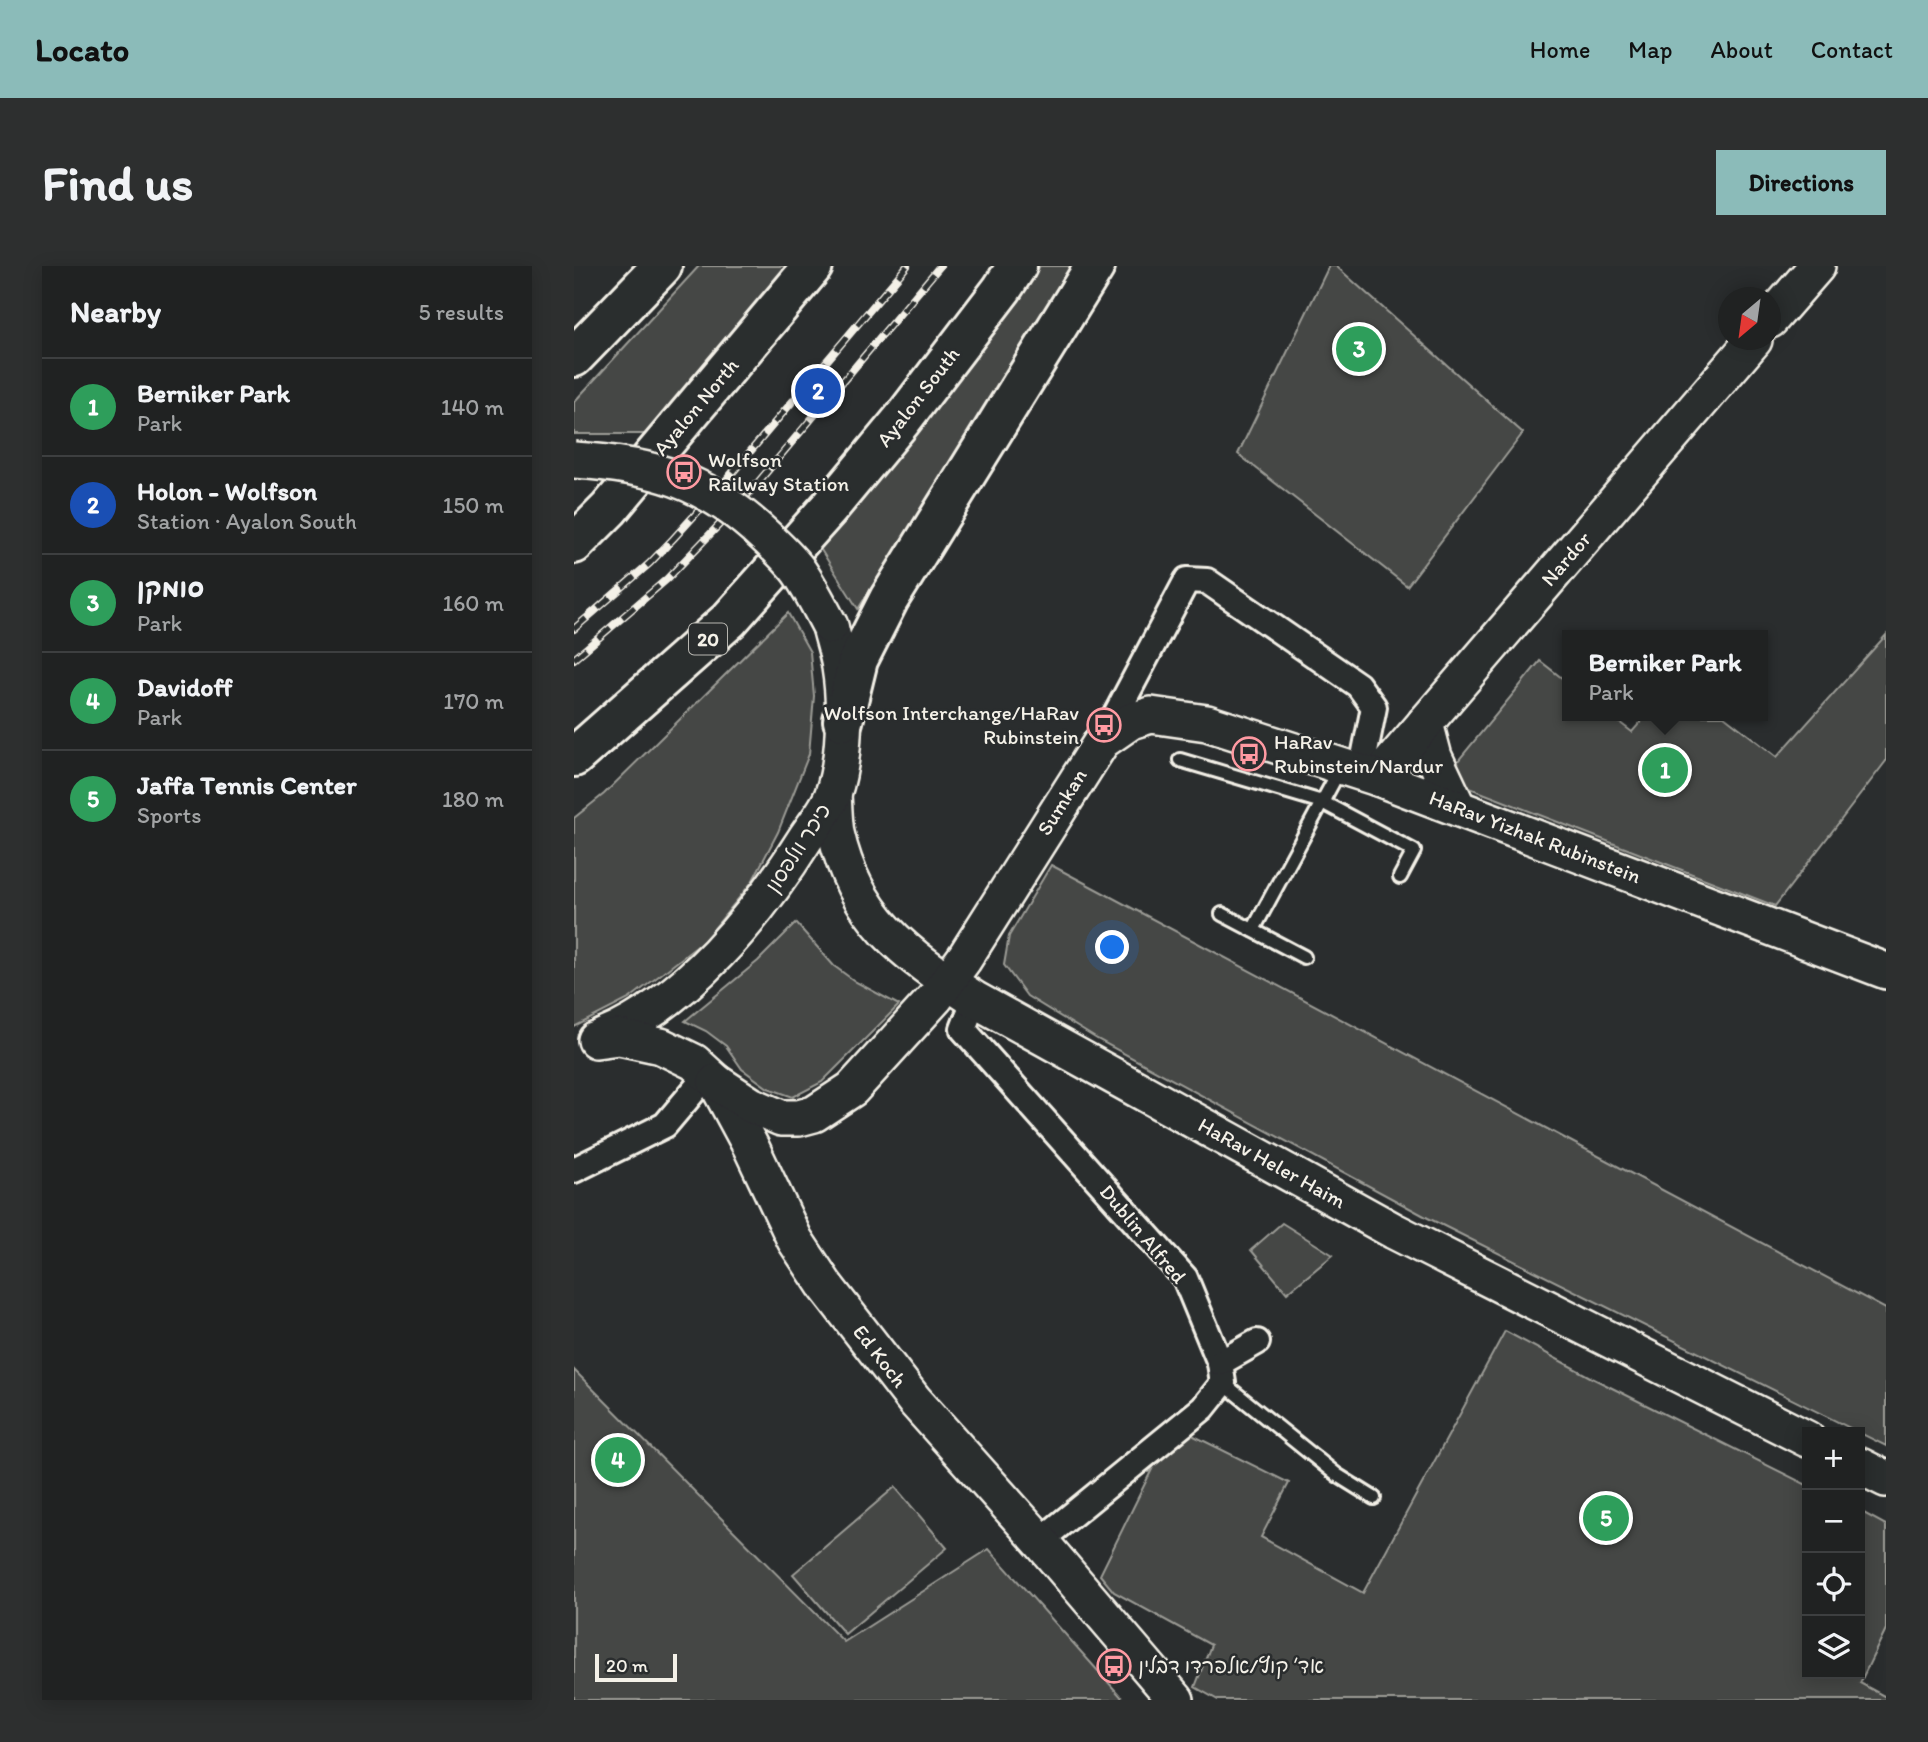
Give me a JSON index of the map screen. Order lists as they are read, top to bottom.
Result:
{
  "streets": {
    "highway": ["Ayalon South", "Ayalon North", "20"],
    "main road": [
      "Nardor",
      "Sumkan",
      "HaRav Yizhak Rubinstein",
      "כיכר וולפסון",
      "HaRav Heler Haim",
      "Ed Koch"
    ],
    "street": ["Dublin Alfred"]
  },
  "crossings": [
    ["Nardor", "Sumkan"],
    ["Nardor", "HaRav Yizhak Rubinstein"],
    ["Sumkan", "HaRav Yizhak Rubinstein"],
    ["Sumkan", "HaRav Heler Haim"],
    ["Sumkan", "Ed Koch"],
    ["כיכר וולפסון", "HaRav Heler Haim"],
    ["כיכר וולפסון", "Ed Koch"]
  ],
  "places": {
    "bus stop": [
      "Wolfson Railway Station",
      "Wolfson Interchange/HaRav Rubinstein",
      "HaRav Rubinstein/Nardur",
      "אד׳ קוץ/אלפרדו דבלין"
    ]
  },
  "scale_bar": "20 m",
  "north": "bottom left",
  "page": {
    "header": "Locato",
    "nav": [
      "Home",
      "Map",
      "About",
      "Contact"
    ],
    "buttons": "Directions",
    "title": "Find us",
    "heading": ["Nearby", "5 results"],
    "pins": [
      "3",
      "2",
      "1",
      "4",
      "5"
    ],
    "list": [
      {
        "mark": "1",
        "name": "Berniker Park",
        "note": "Park",
        "value": "140 m"
      },
      {
        "mark": "2",
        "name": "Holon - Wolfson",
        "note": "Station · Ayalon South",
        "value": "150 m"
      },
      {
        "mark": "3",
        "name": "סומקן",
        "note": "Park",
        "value": "160 m"
      },
      {
        "mark": "4",
        "name": "Davidoff",
        "note": "Park",
        "value": "170 m"
      },
      {
        "mark": "5",
        "name": "Jaffa Tennis Center",
        "note": "Sports",
        "value": "180 m"
      }
    ],
    "popup": ["Berniker Park", "Park"],
    "map_buttons": ["+", "−"],
    "scale": "20 m"
  }
}
